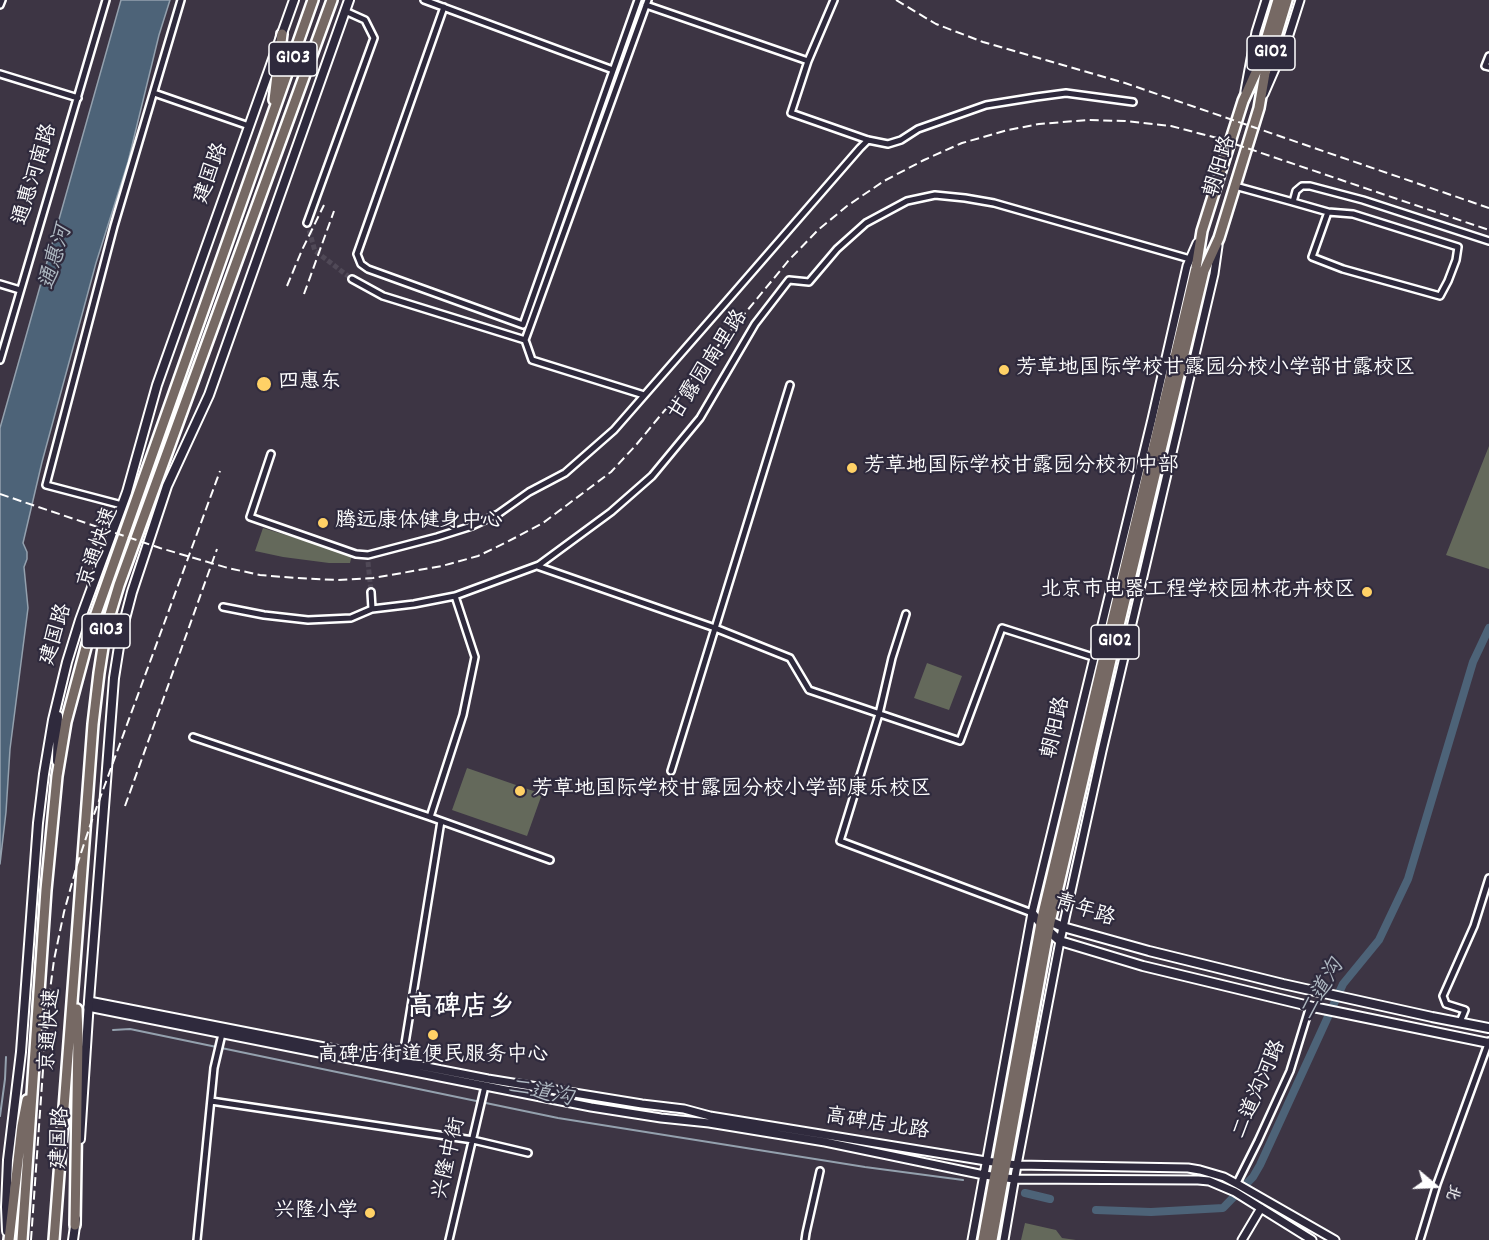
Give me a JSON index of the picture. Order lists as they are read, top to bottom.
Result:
{
  "streets": {
    "highway": [
      "G102",
      "G103",
      "朝阳路",
      "京通快速"
    ],
    "main road": ["建国路", "青年路"],
    "street": [
      "通惠河南路",
      "甘露园南里路",
      "二道沟河路",
      "高碑店北路",
      "兴隆中街"
    ]
  },
  "crossings": [
    ["朝阳路", "甘露园南里路"],
    ["朝阳路", "青年路"],
    ["朝阳路", "高碑店北路"],
    ["建国路", "高碑店北路"],
    ["青年路", "二道沟河路"],
    ["二道沟河路", "高碑店北路"],
    ["高碑店北路", "兴隆中街"]
  ],
  "districts": ["高碑店乡"],
  "water": ["通惠河", "二道沟"],
  "places": [
    "芳草地国际学校甘露园分校小学部甘露校区",
    "四惠东",
    "芳草地国际学校甘露园分校初中部",
    "腾远康体健身中心",
    "北京市电器工程学校园林花卉校区",
    "芳草地国际学校甘露园分校小学部康乐校区",
    "高碑店街道便民服务中心",
    "兴隆小学"
  ],
  "north": "right"
}
